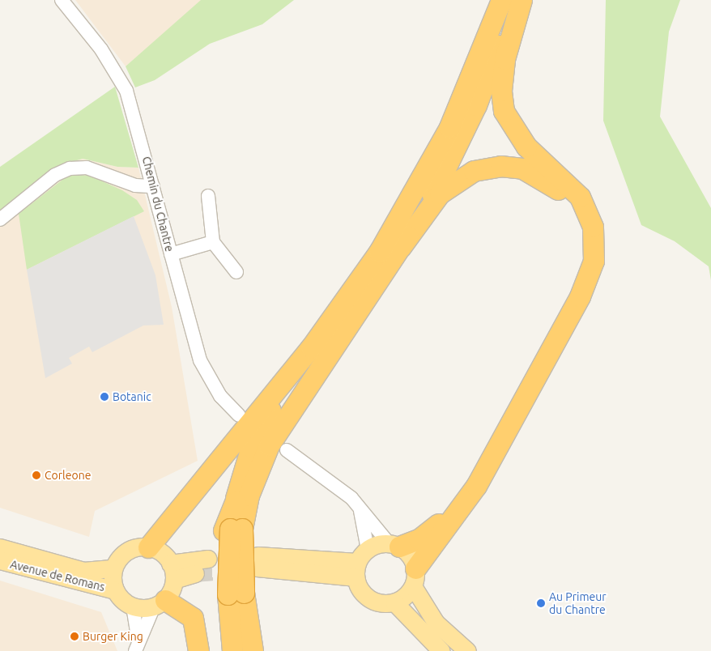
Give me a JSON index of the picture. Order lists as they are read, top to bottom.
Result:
{
  "streets": {
    "main road": ["Avenue de Romans"],
    "street": ["Chemin du Chantre"]
  },
  "places": [
    "Botanic",
    "Corleone",
    "Au Primeur du Chantre",
    "Burger King"
  ]
}
